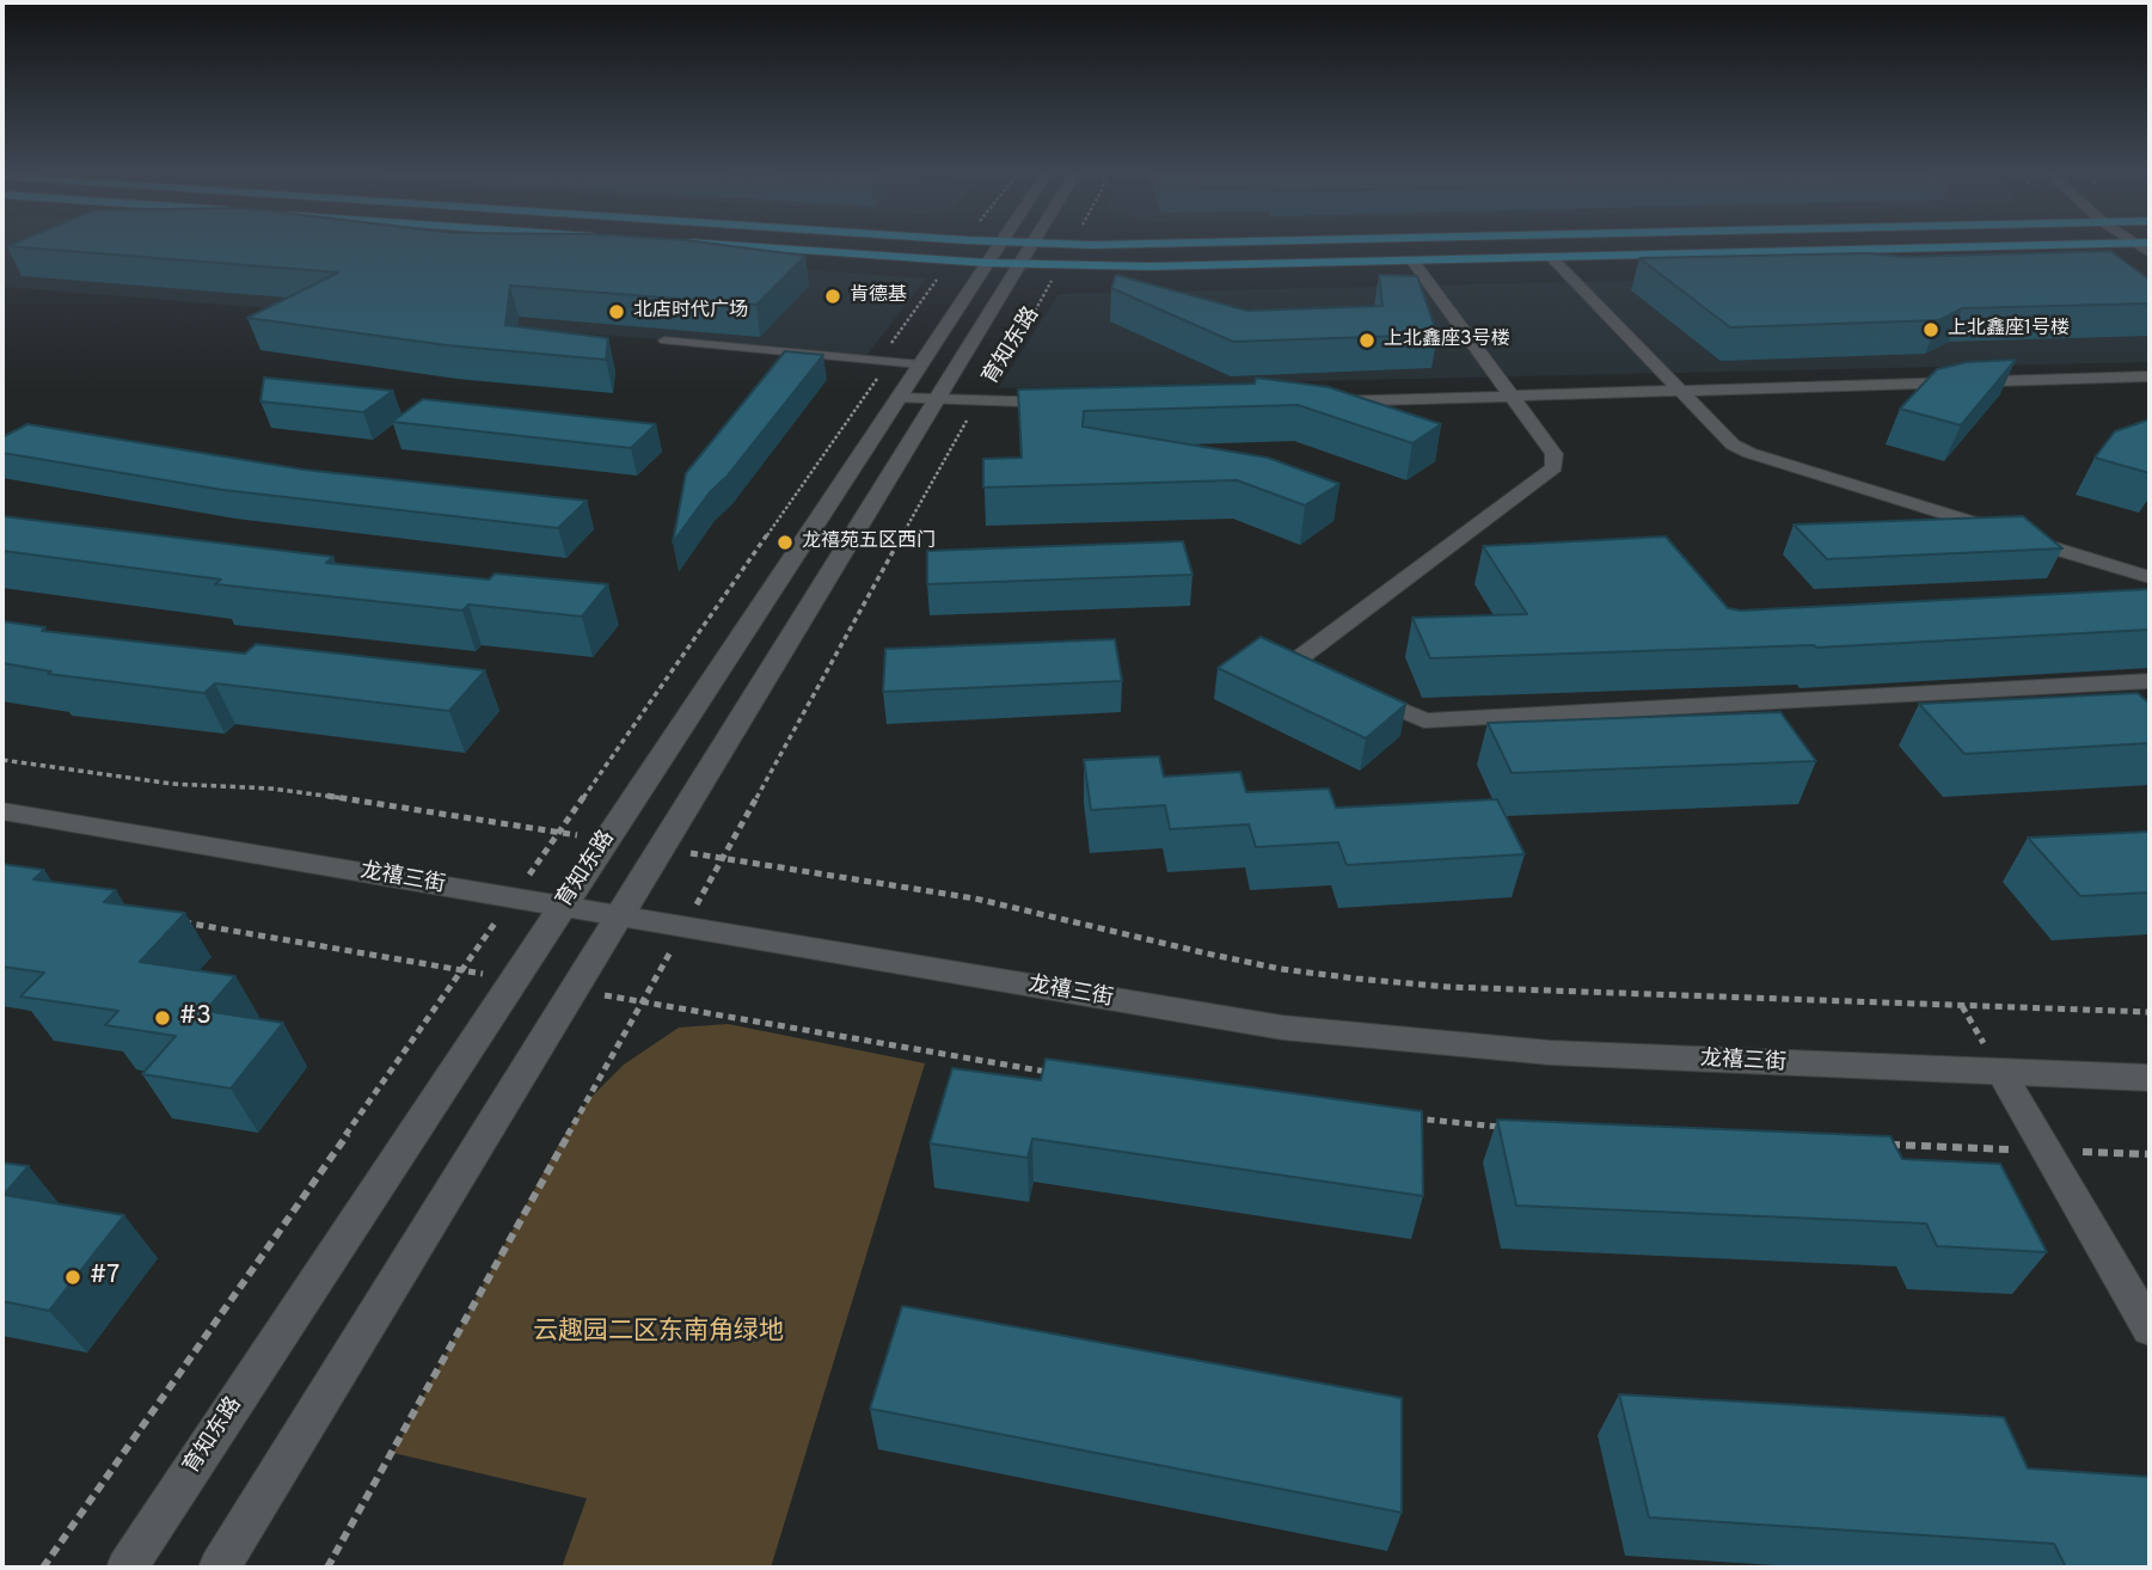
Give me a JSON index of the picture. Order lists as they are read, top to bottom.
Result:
{
  "streets": {
    "street": ["育知东路", "龙禧三街"]
  },
  "crossings": [
    ["育知东路", "龙禧三街"]
  ],
  "parks": ["云趣园二区东南角绿地"],
  "places": [
    "肯德基",
    "北店时代广场",
    "上北鑫座1号楼",
    "上北鑫座3号楼",
    "龙禧苑五区西门",
    "#3",
    "#7"
  ]
}
